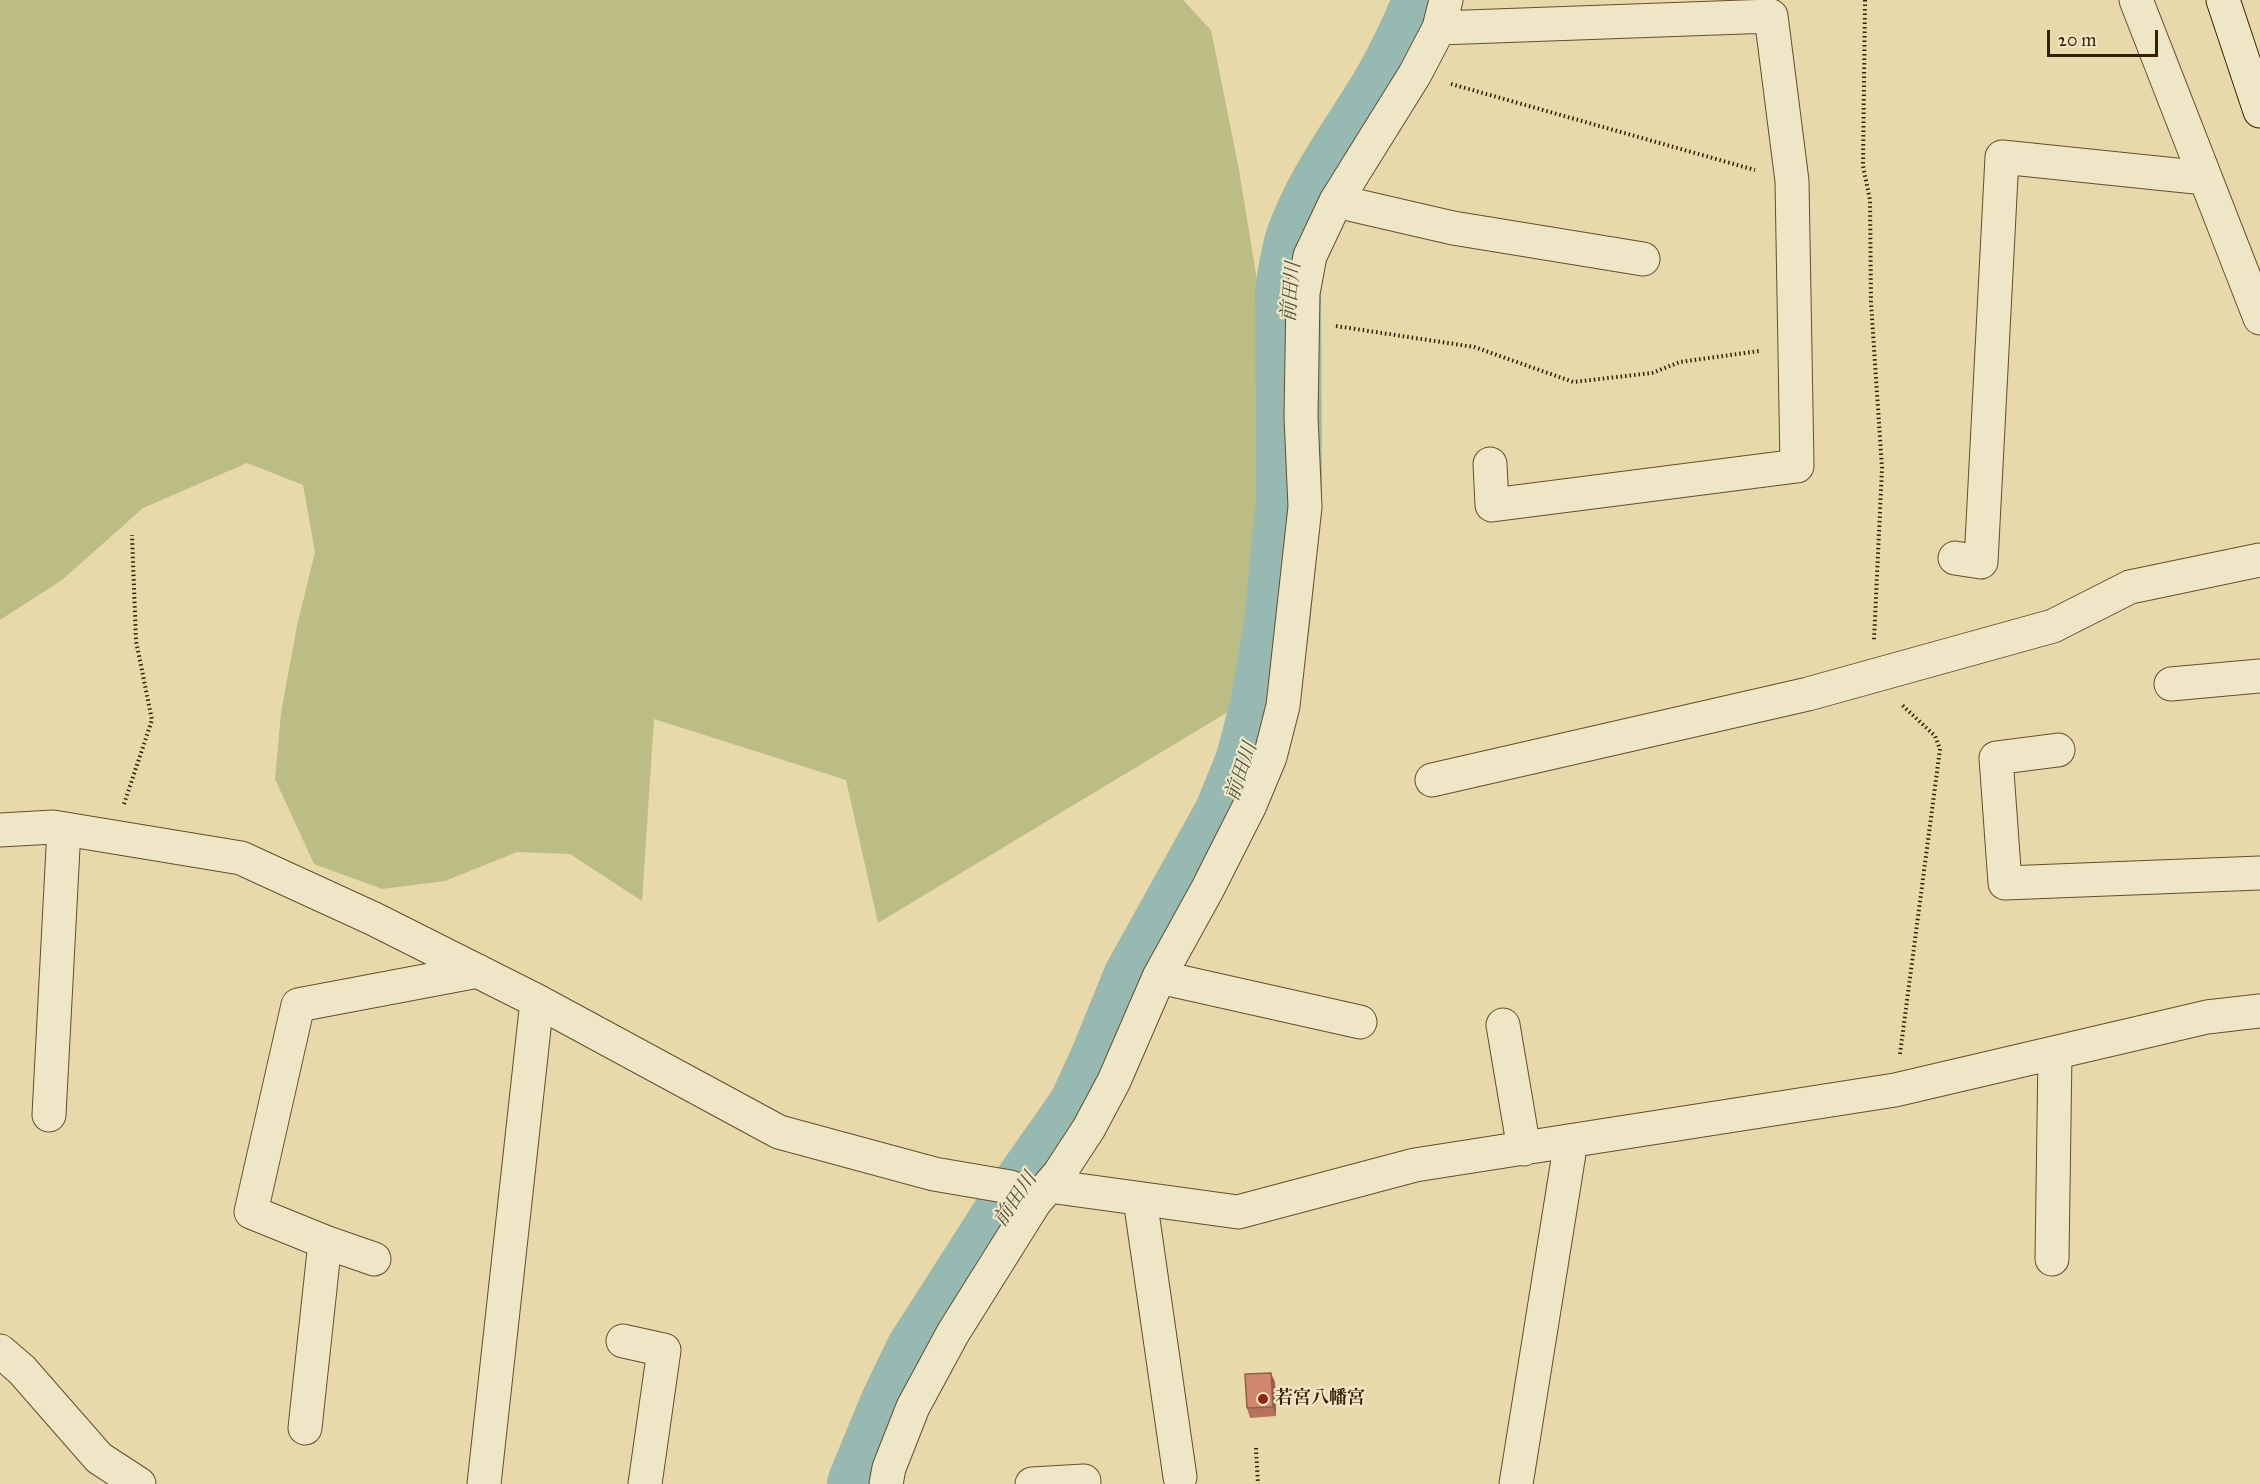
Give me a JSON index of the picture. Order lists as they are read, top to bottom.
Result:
{
  "water": ["前田川"],
  "places": ["若宮八幡宮"],
  "scale_bar": "20 m"
}
